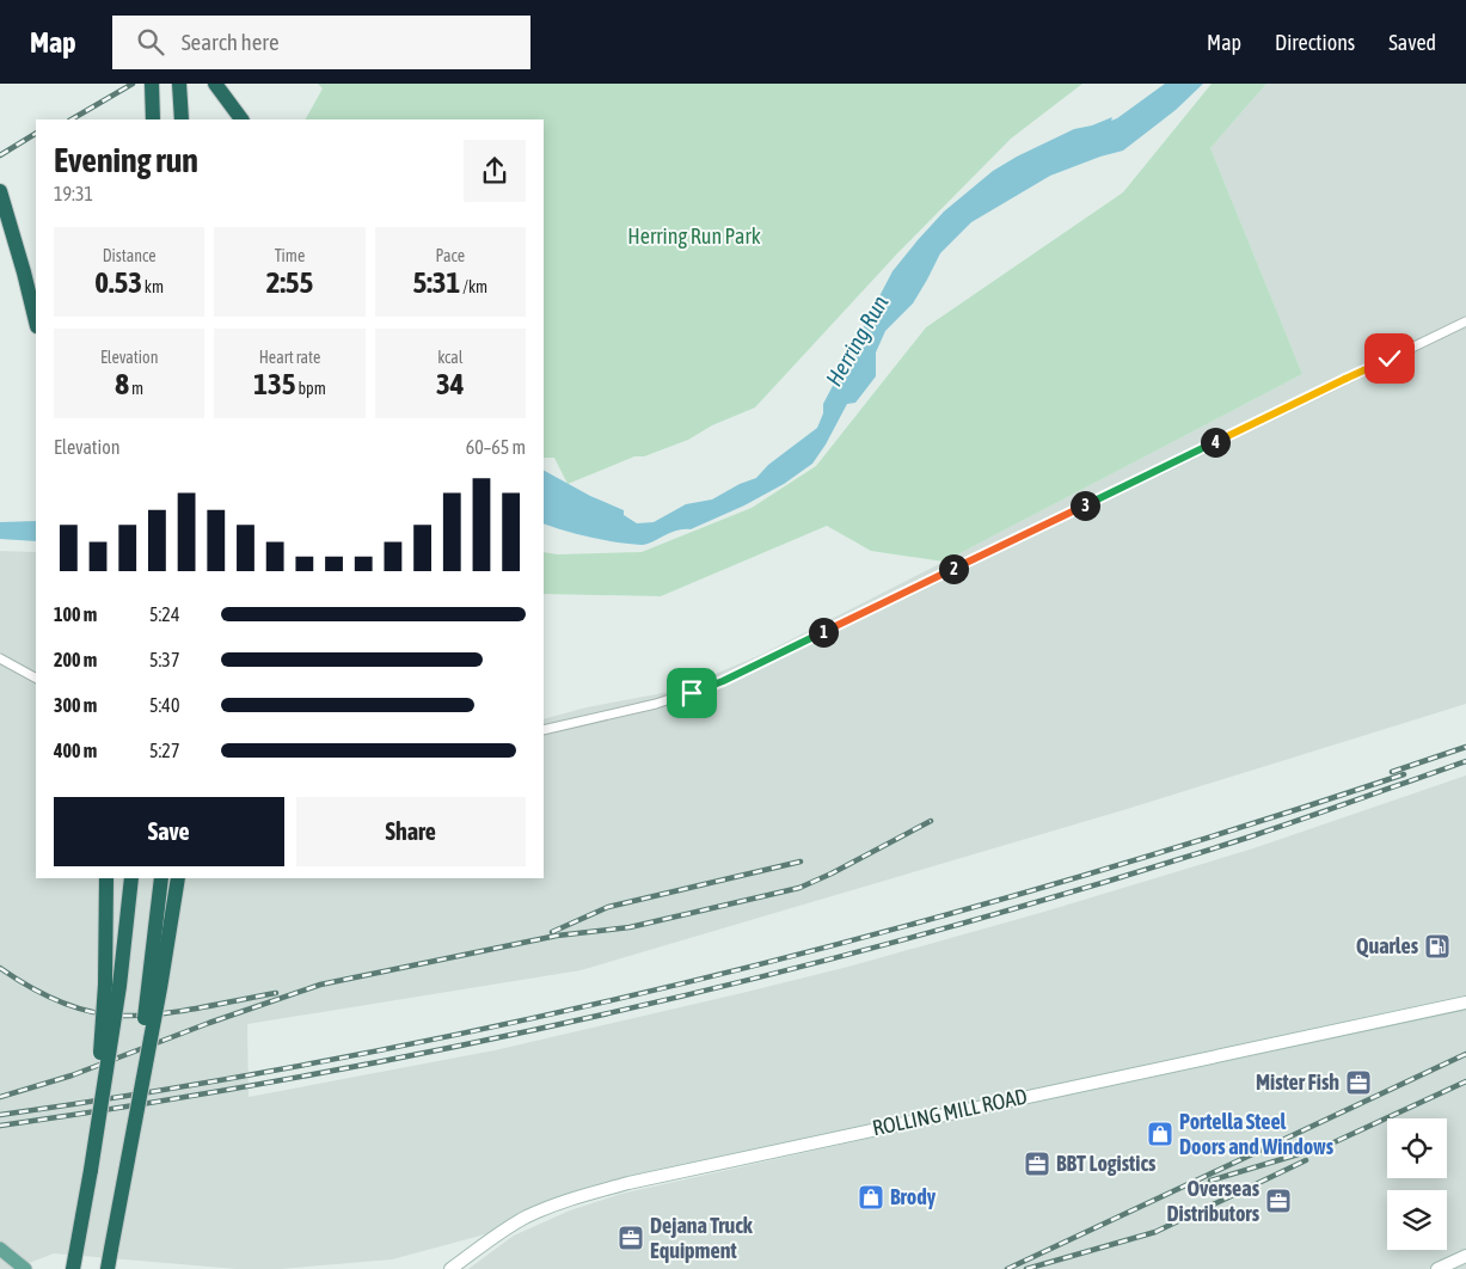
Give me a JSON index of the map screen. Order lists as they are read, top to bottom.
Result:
{
  "streets": {
    "street": ["ROLLING MILL ROAD"]
  },
  "water": ["Herring Run"],
  "parks": ["Herring Run Park"],
  "places": {
    "fuel station": ["Quarles"],
    "office": [
      "Mister Fish",
      "BBT Logistics",
      "Overseas Distributors",
      "Dejana Truck Equipment"
    ],
    "shop": ["Portella Steel Doors and Windows", "Brody"]
  },
  "page": {
    "header": "Map",
    "search": "Search here",
    "nav": ["Map", "Directions", "Saved"],
    "heading": ["Evening run", "19:31"],
    "stats": [
      ["Distance", "0.53 km"],
      ["Time", "2:55"],
      ["Pace", "5:31 /km"],
      ["Elevation", "8 m"],
      ["Heart rate", "135 bpm"],
      ["kcal", "34"]
    ],
    "chart": ["Elevation", "60–65 m"],
    "pins": [
      "4",
      "3",
      "2",
      "1"
    ],
    "list": [
      {
        "name": "100 m",
        "note": "5:24"
      },
      {
        "name": "200 m",
        "note": "5:37"
      },
      {
        "name": "300 m",
        "note": "5:40"
      },
      {
        "name": "400 m",
        "note": "5:27"
      }
    ],
    "buttons": ["Save", "Share"]
  }
}
